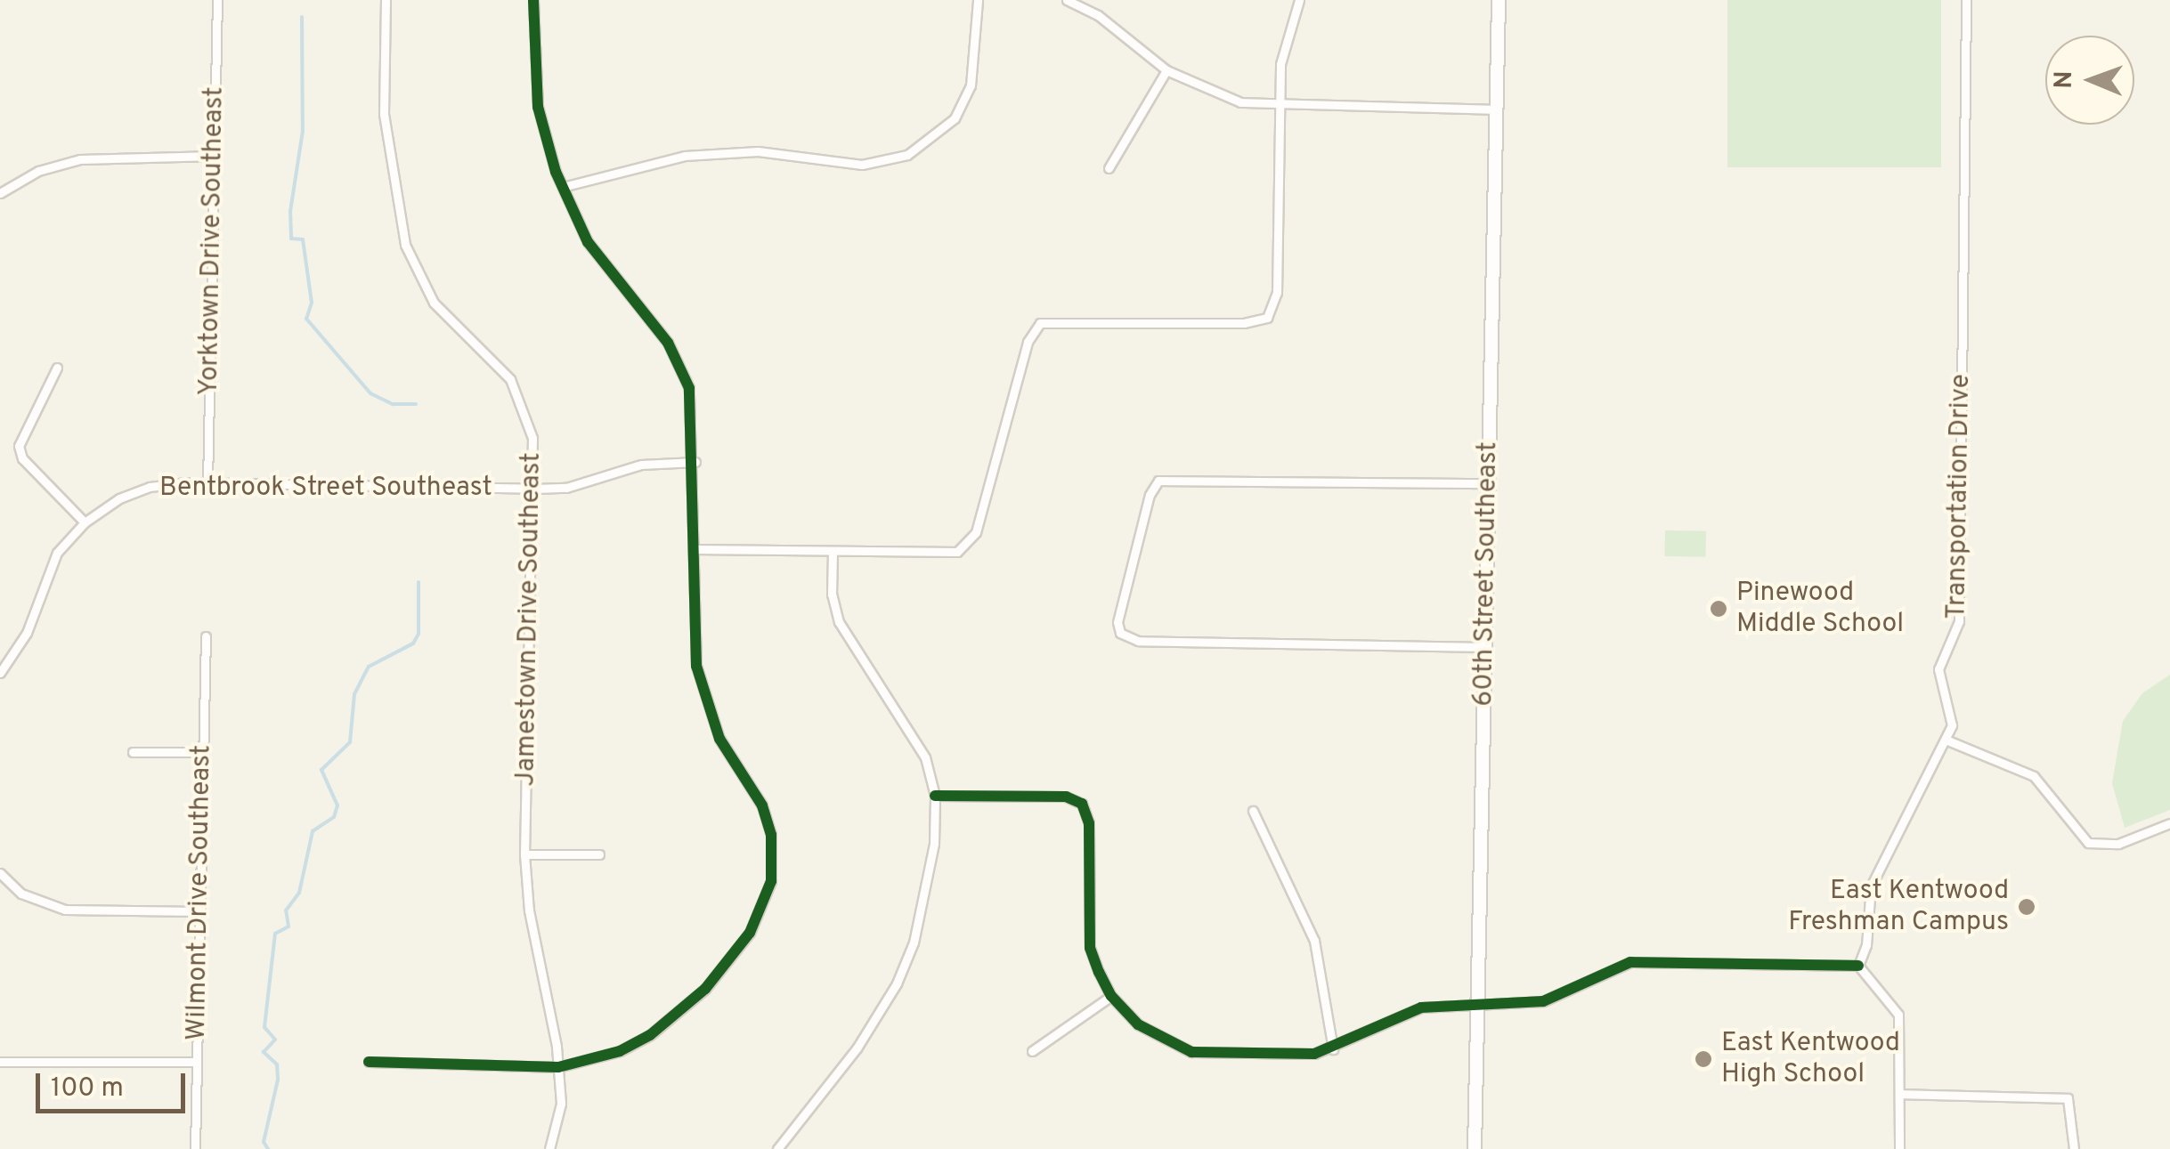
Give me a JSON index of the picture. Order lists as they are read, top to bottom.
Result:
{
  "streets": {
    "main road": ["60th Street Southeast"],
    "street": [
      "Yorktown Drive Southeast",
      "Bentbrook Street Southeast",
      "Transportation Drive",
      "Jamestown Drive Southeast",
      "Wilmont Drive Southeast"
    ]
  },
  "crossings": [
    ["Yorktown Drive Southeast", "Bentbrook Street Southeast"],
    ["Bentbrook Street Southeast", "Jamestown Drive Southeast"]
  ],
  "places": ["Pinewood Middle School", "East Kentwood Freshman Campus", "East Kentwood High School"],
  "scale_bar": "100 m",
  "north": "left"
}
